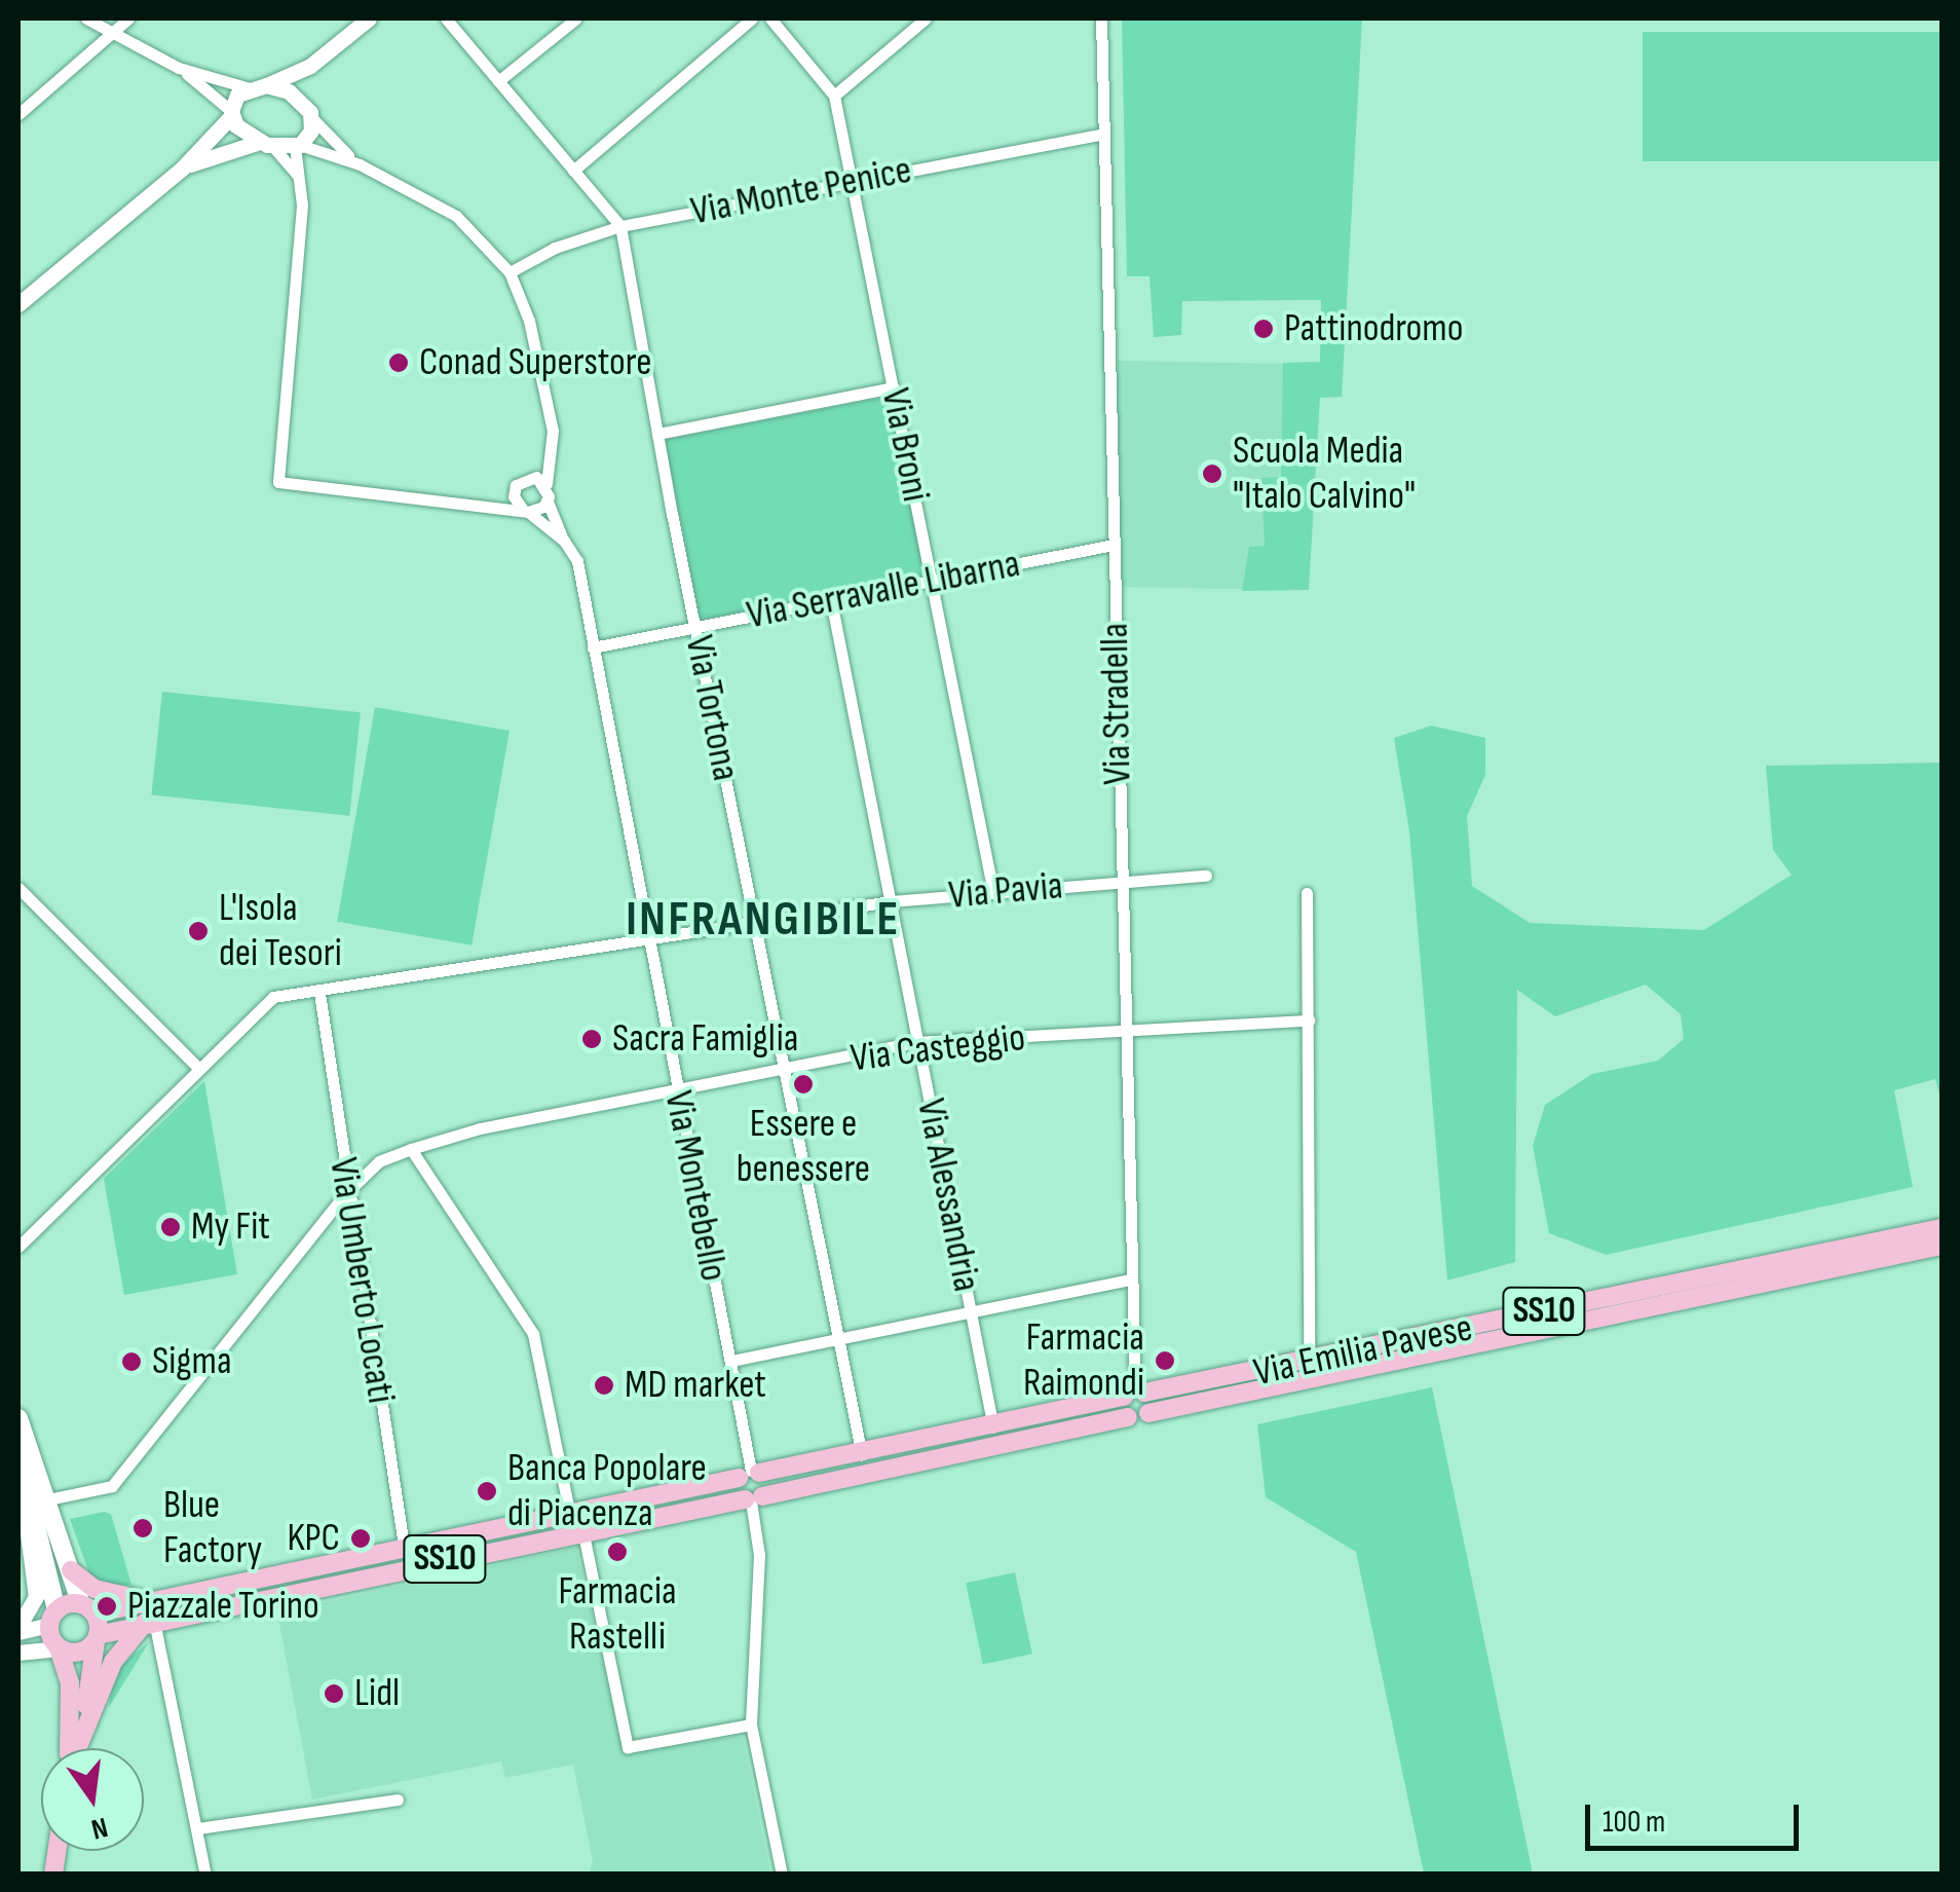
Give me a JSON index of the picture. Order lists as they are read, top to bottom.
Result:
{
  "streets": {
    "main road": ["SS10", "Via Emilia Pavese"],
    "street": [
      "Via Monte Penice",
      "Via Broni",
      "Via Serravalle Libarna",
      "Via Stradella",
      "Via Tortona",
      "Via Pavia",
      "Via Casteggio",
      "Via Montebello",
      "Via Alessandria",
      "Via Umberto Locati"
    ]
  },
  "crossings": [
    ["Via Monte Penice", "Via Broni"],
    ["Via Monte Penice", "Via Stradella"],
    ["Via Monte Penice", "Via Tortona"],
    ["Via Broni", "Via Serravalle Libarna"],
    ["Via Broni", "Via Pavia"],
    ["Via Serravalle Libarna", "Via Stradella"],
    ["Via Serravalle Libarna", "Via Tortona"],
    ["Via Serravalle Libarna", "Via Montebello"],
    ["Via Serravalle Libarna", "Via Alessandria"],
    ["Via Stradella", "Via Pavia"],
    ["Via Stradella", "Via Casteggio"],
    ["Via Stradella", "Via Emilia Pavese"],
    ["Via Tortona", "Via Pavia"],
    ["Via Tortona", "Via Casteggio"],
    ["Via Tortona", "Via Emilia Pavese"],
    ["Via Pavia", "Via Montebello"],
    ["Via Pavia", "Via Alessandria"],
    ["Via Pavia", "Via Umberto Locati"],
    ["Via Casteggio", "Via Montebello"],
    ["Via Casteggio", "Via Alessandria"],
    ["Via Casteggio", "Via Umberto Locati"],
    ["Via Montebello", "Via Emilia Pavese"],
    ["Via Alessandria", "Via Emilia Pavese"],
    ["Via Umberto Locati", "Via Emilia Pavese"],
    ["SS10", "Via Emilia Pavese"]
  ],
  "districts": ["INFRANGIBILE"],
  "places": [
    "Pattinodromo",
    "Conad Superstore",
    "Scuola Media \"Italo Calvino\"",
    "L'Isola dei Tesori",
    "Sacra Famiglia",
    "Essere e benessere",
    "My Fit",
    "Farmacia Raimondi",
    "Sigma",
    "MD market",
    "Banca Popolare di Piacenza",
    "Blue Factory",
    "KPC",
    "Farmacia Rastelli",
    "Piazzale Torino",
    "Lidl"
  ],
  "scale_bar": "100 m",
  "north": "bottom"
}
